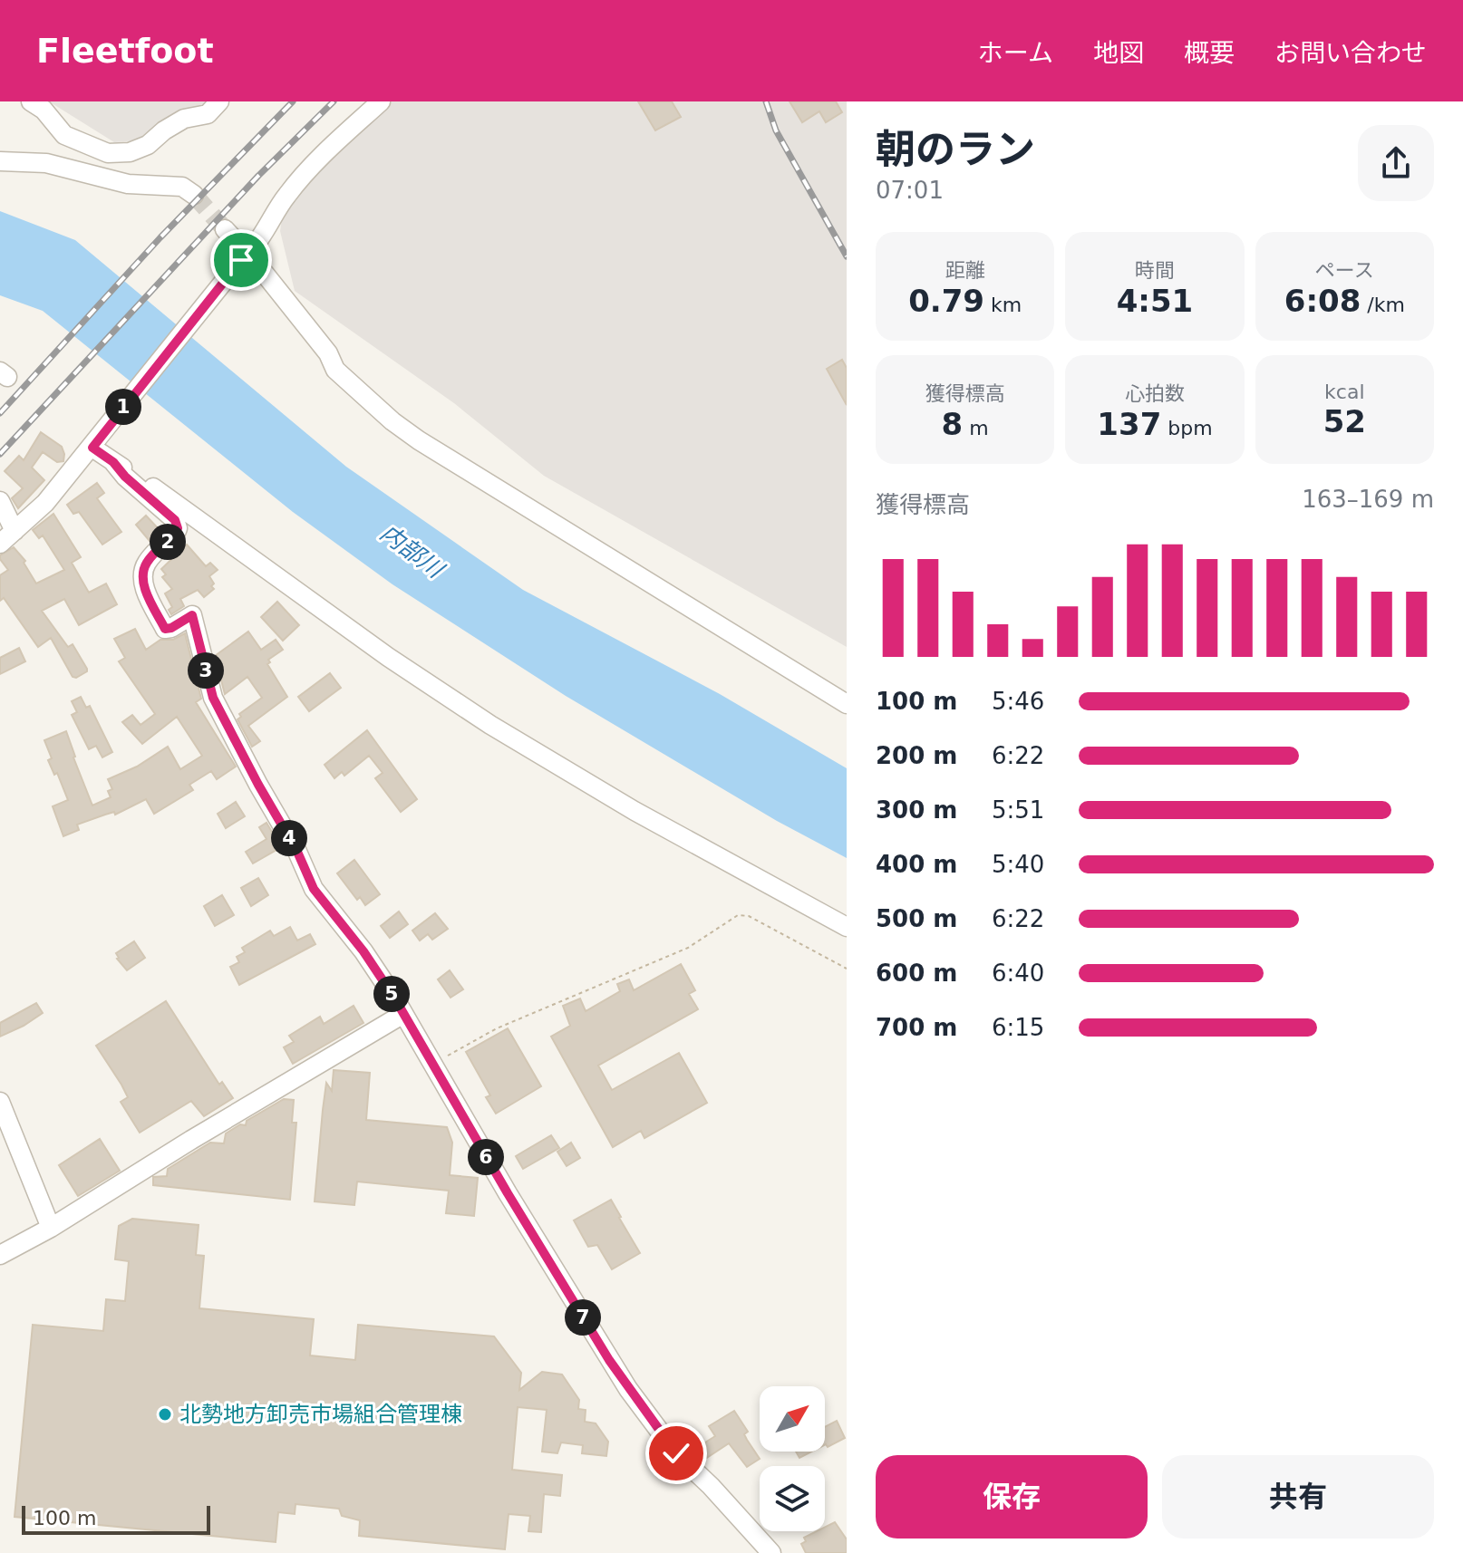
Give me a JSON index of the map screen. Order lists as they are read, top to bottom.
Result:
{
  "water": ["内部川"],
  "places": ["北勢地方卸売市場組合管理棟"],
  "scale_bar": "100 m",
  "north": "top right",
  "page": {
    "header": "Fleetfoot",
    "nav": [
      "ホーム",
      "地図",
      "概要",
      "お問い合わせ"
    ],
    "heading": ["朝のラン", "07:01"],
    "stats": [
      ["距離", "0.79 km"],
      ["時間", "4:51"],
      ["ペース", "6:08 /km"],
      ["獲得標高", "8 m"],
      ["心拍数", "137 bpm"],
      ["kcal", "52"]
    ],
    "pins": [
      "1",
      "2",
      "3",
      "4",
      "5",
      "6",
      "7"
    ],
    "chart": ["獲得標高", "163–169 m"],
    "list": [
      {
        "name": "100 m",
        "note": "5:46"
      },
      {
        "name": "200 m",
        "note": "6:22"
      },
      {
        "name": "300 m",
        "note": "5:51"
      },
      {
        "name": "400 m",
        "note": "5:40"
      },
      {
        "name": "500 m",
        "note": "6:22"
      },
      {
        "name": "600 m",
        "note": "6:40"
      },
      {
        "name": "700 m",
        "note": "6:15"
      }
    ],
    "buttons": ["保存", "共有"],
    "scale": "100 m"
  }
}
